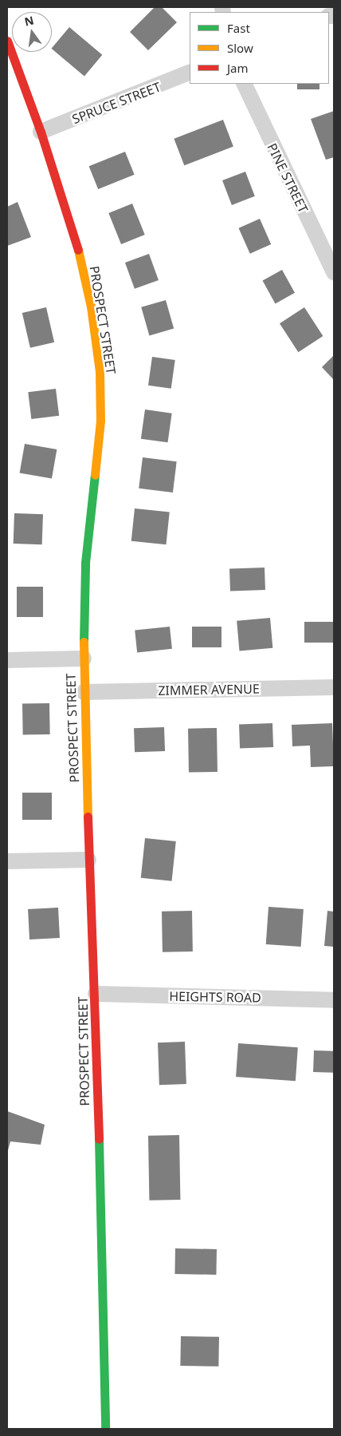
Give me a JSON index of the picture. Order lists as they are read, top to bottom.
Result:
{
  "streets": {
    "main road": ["PROSPECT STREET"],
    "street": [
      "SPRUCE STREET",
      "PINE STREET",
      "ZIMMER AVENUE",
      "HEIGHTS ROAD"
    ]
  },
  "crossings": [
    ["SPRUCE STREET", "PROSPECT STREET"],
    ["PROSPECT STREET", "ZIMMER AVENUE"],
    ["PROSPECT STREET", "HEIGHTS ROAD"]
  ],
  "legend": ["Fast", "Slow", "Jam"],
  "north": "top"
}
